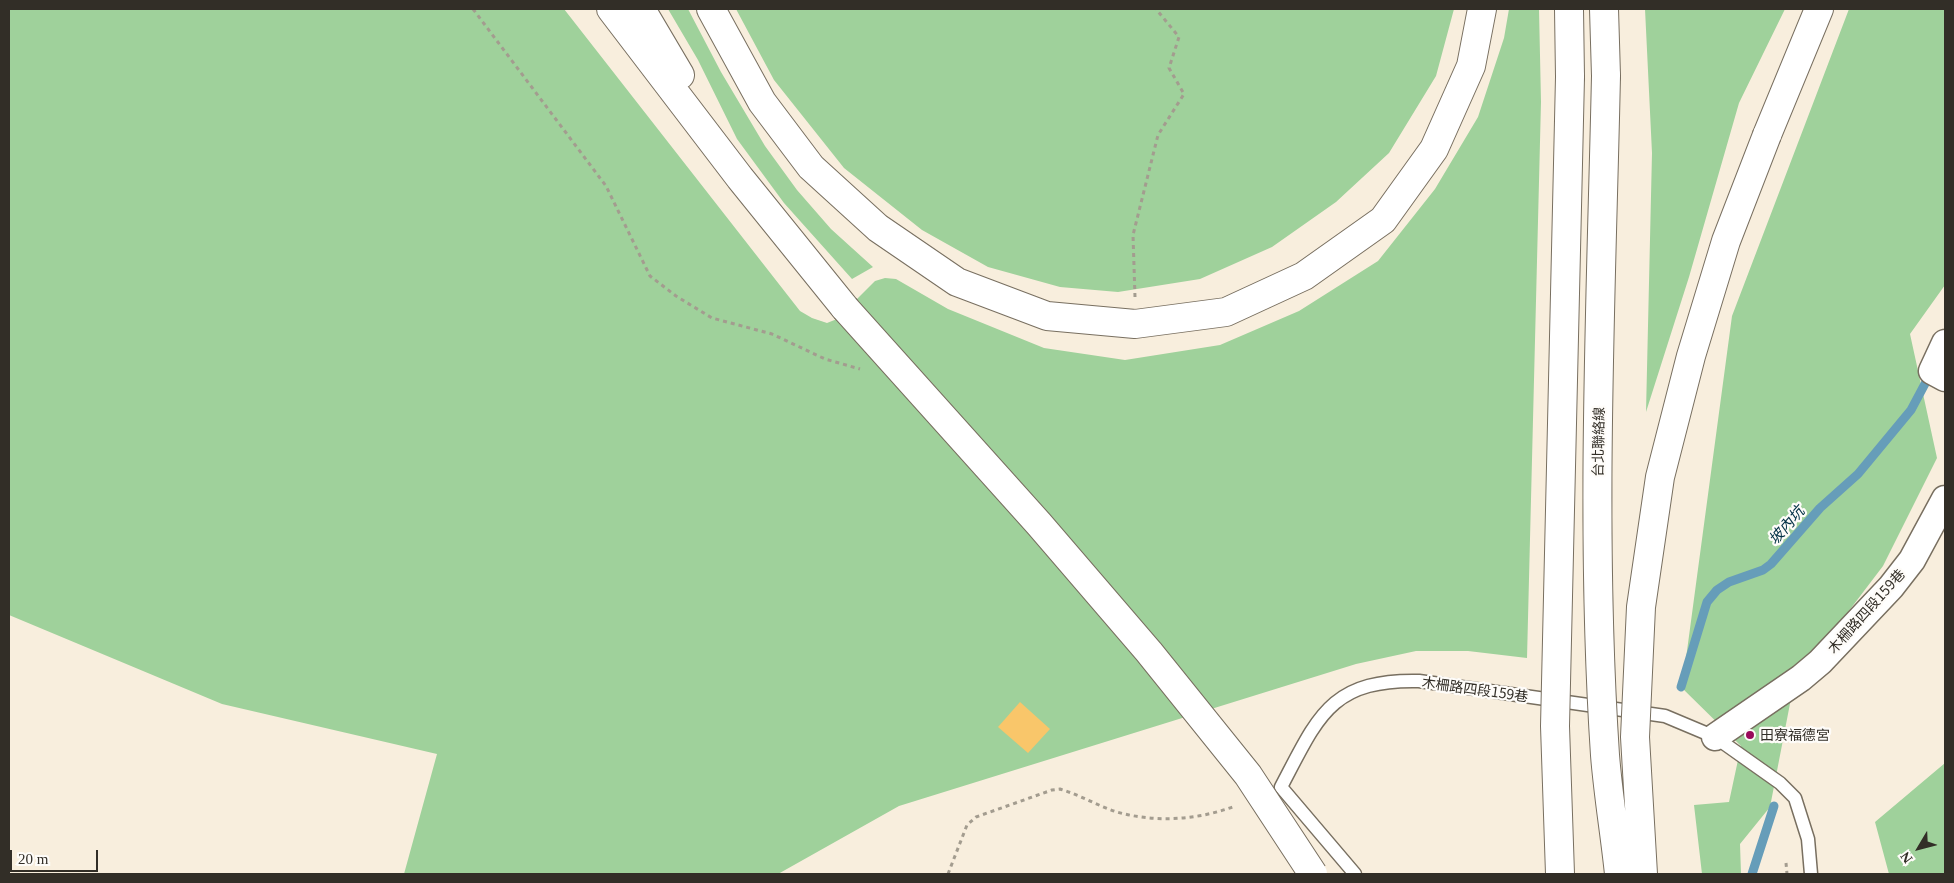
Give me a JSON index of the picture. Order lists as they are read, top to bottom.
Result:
{
  "streets": {
    "highway": ["台北聯絡線"],
    "street": ["木柵路四段159巷"]
  },
  "water": ["坡內坑"],
  "places": ["田寮福德宮"],
  "scale_bar": "20 m",
  "north": "bottom left"
}
